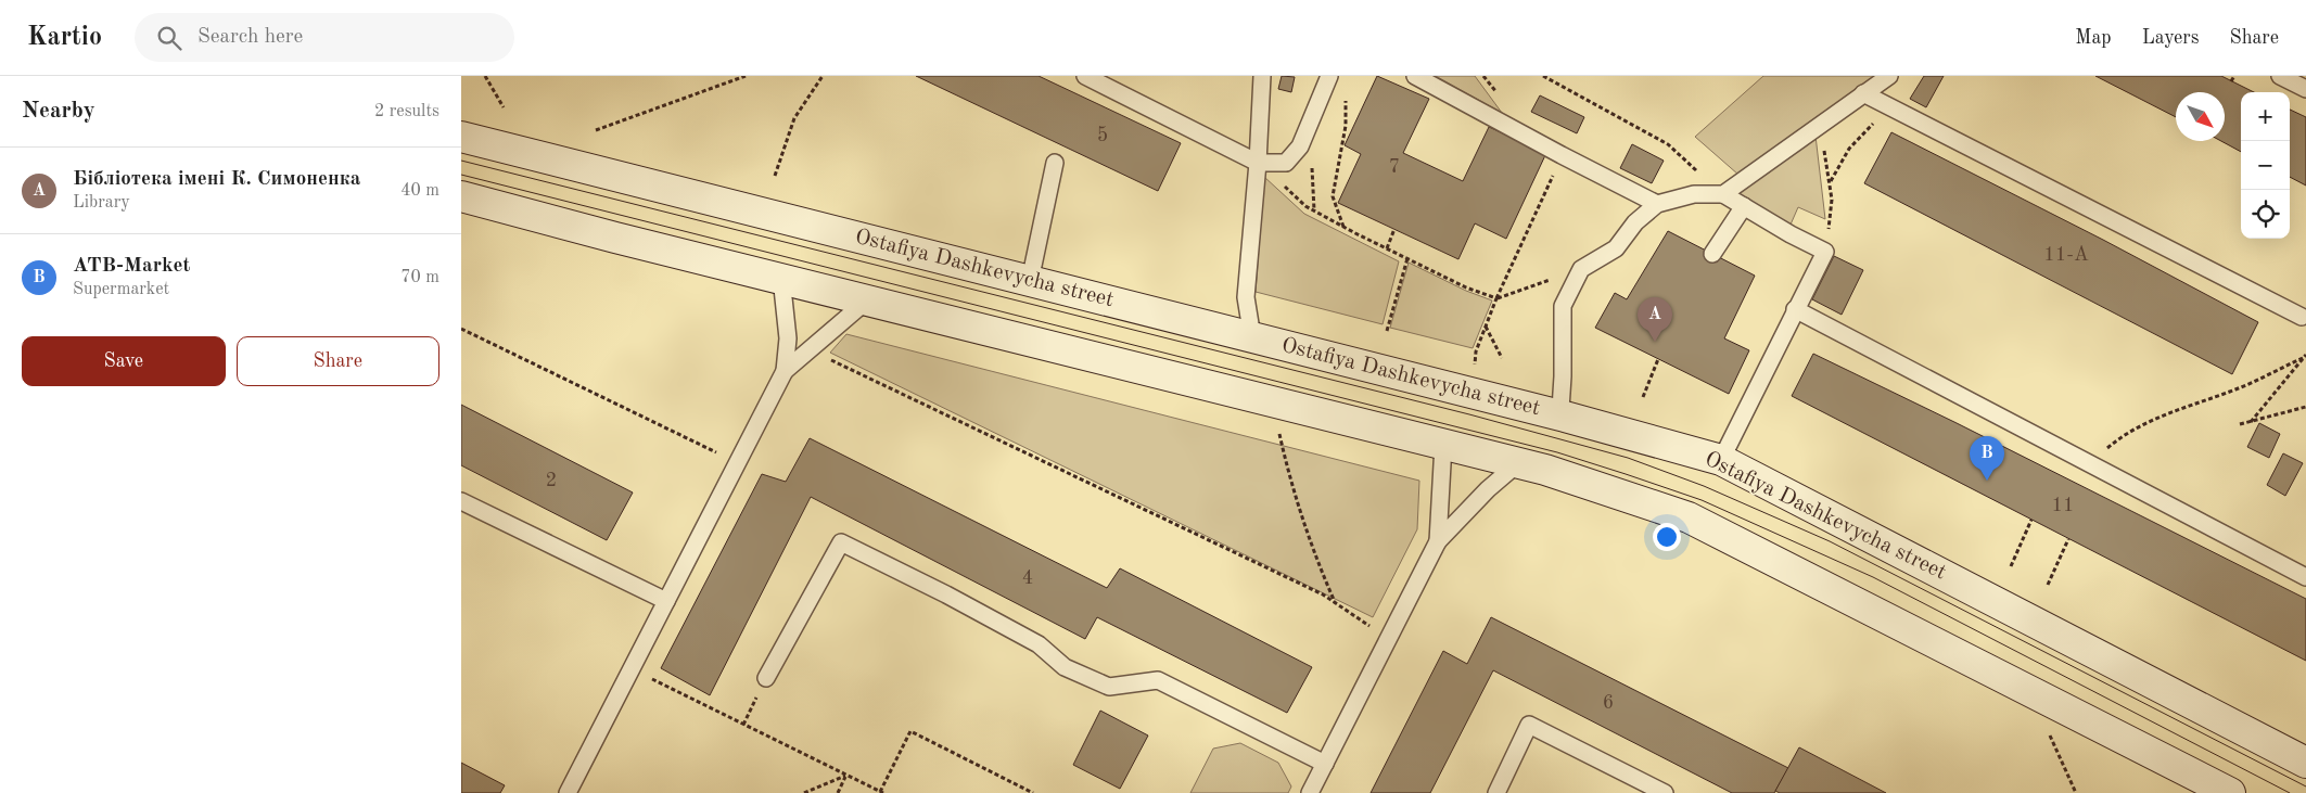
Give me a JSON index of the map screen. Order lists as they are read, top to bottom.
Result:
{
  "streets": {
    "street": ["Ostafiya Dashkevycha street"]
  },
  "house_numbers": [
    "5",
    "7",
    "11-А",
    "2",
    "11",
    "4",
    "6"
  ],
  "north": "bottom right",
  "page": {
    "header": "Kartio",
    "search": "Search here",
    "nav": ["Map", "Layers", "Share"],
    "heading": ["Nearby", "2 results"],
    "map_buttons": ["+", "−"],
    "list": [
      {
        "mark": "A",
        "name": "Бібліотека імені К. Симоненка",
        "note": "Library",
        "value": "40 m"
      },
      {
        "mark": "B",
        "name": "ATB-Market",
        "note": "Supermarket",
        "value": "70 m"
      }
    ],
    "pins": ["A", "B"],
    "buttons": ["Save", "Share"]
  }
}
